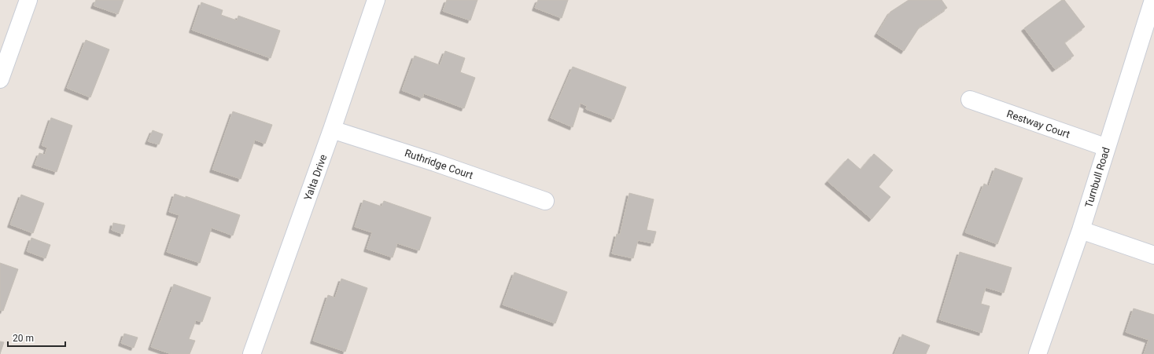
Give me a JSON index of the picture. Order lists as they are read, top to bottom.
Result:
{
  "streets": {
    "street": [
      "Restway Court",
      "Ruthridge Court",
      "Yalta Drive",
      "Turnbull Road"
    ]
  },
  "crossings": [
    ["Restway Court", "Turnbull Road"],
    ["Ruthridge Court", "Yalta Drive"]
  ],
  "scale_bar": "20 m"
}
